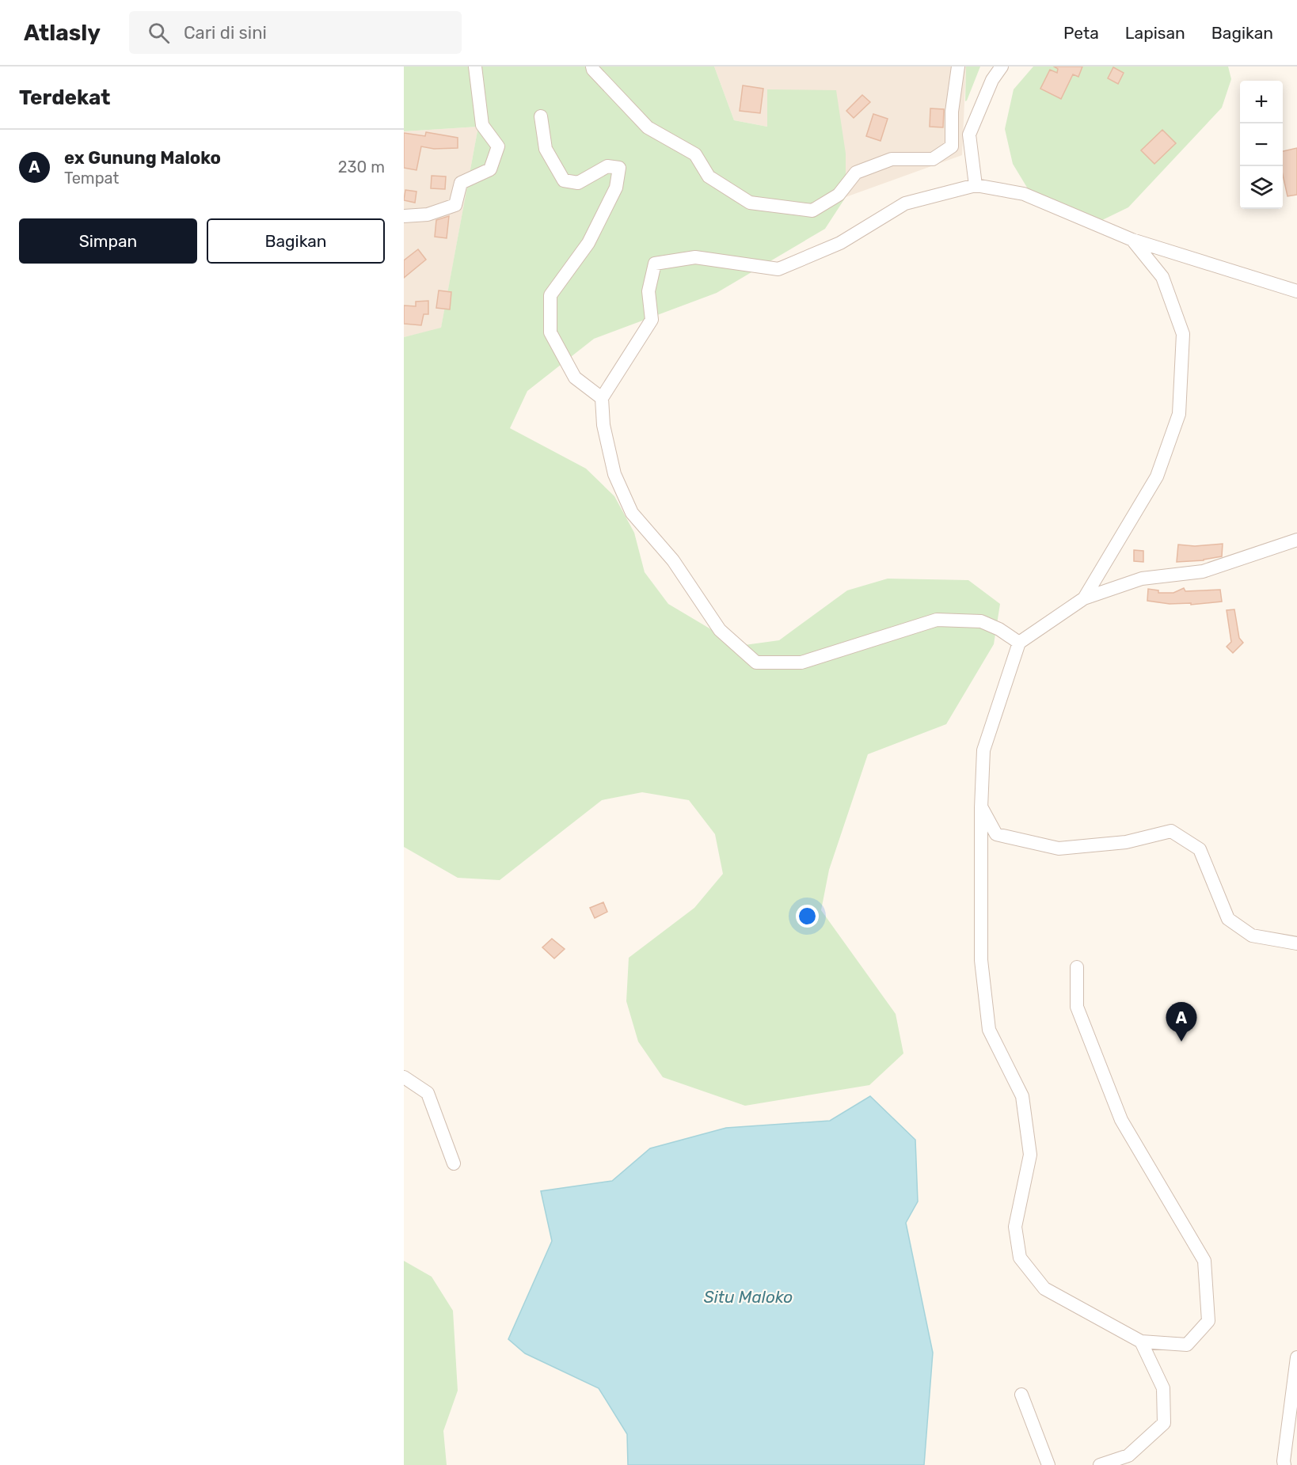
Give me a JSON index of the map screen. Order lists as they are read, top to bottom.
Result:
{
  "water": ["Situ Maloko"],
  "page": {
    "header": "Atlasly",
    "search": "Cari di sini",
    "nav": ["Peta", "Lapisan", "Bagikan"],
    "heading": "Terdekat",
    "map_buttons": ["+", "−"],
    "list": [
      {
        "mark": "A",
        "name": "ex Gunung Maloko",
        "note": "Tempat",
        "value": "230 m"
      }
    ],
    "buttons": ["Simpan", "Bagikan"],
    "pins": "A"
  }
}
